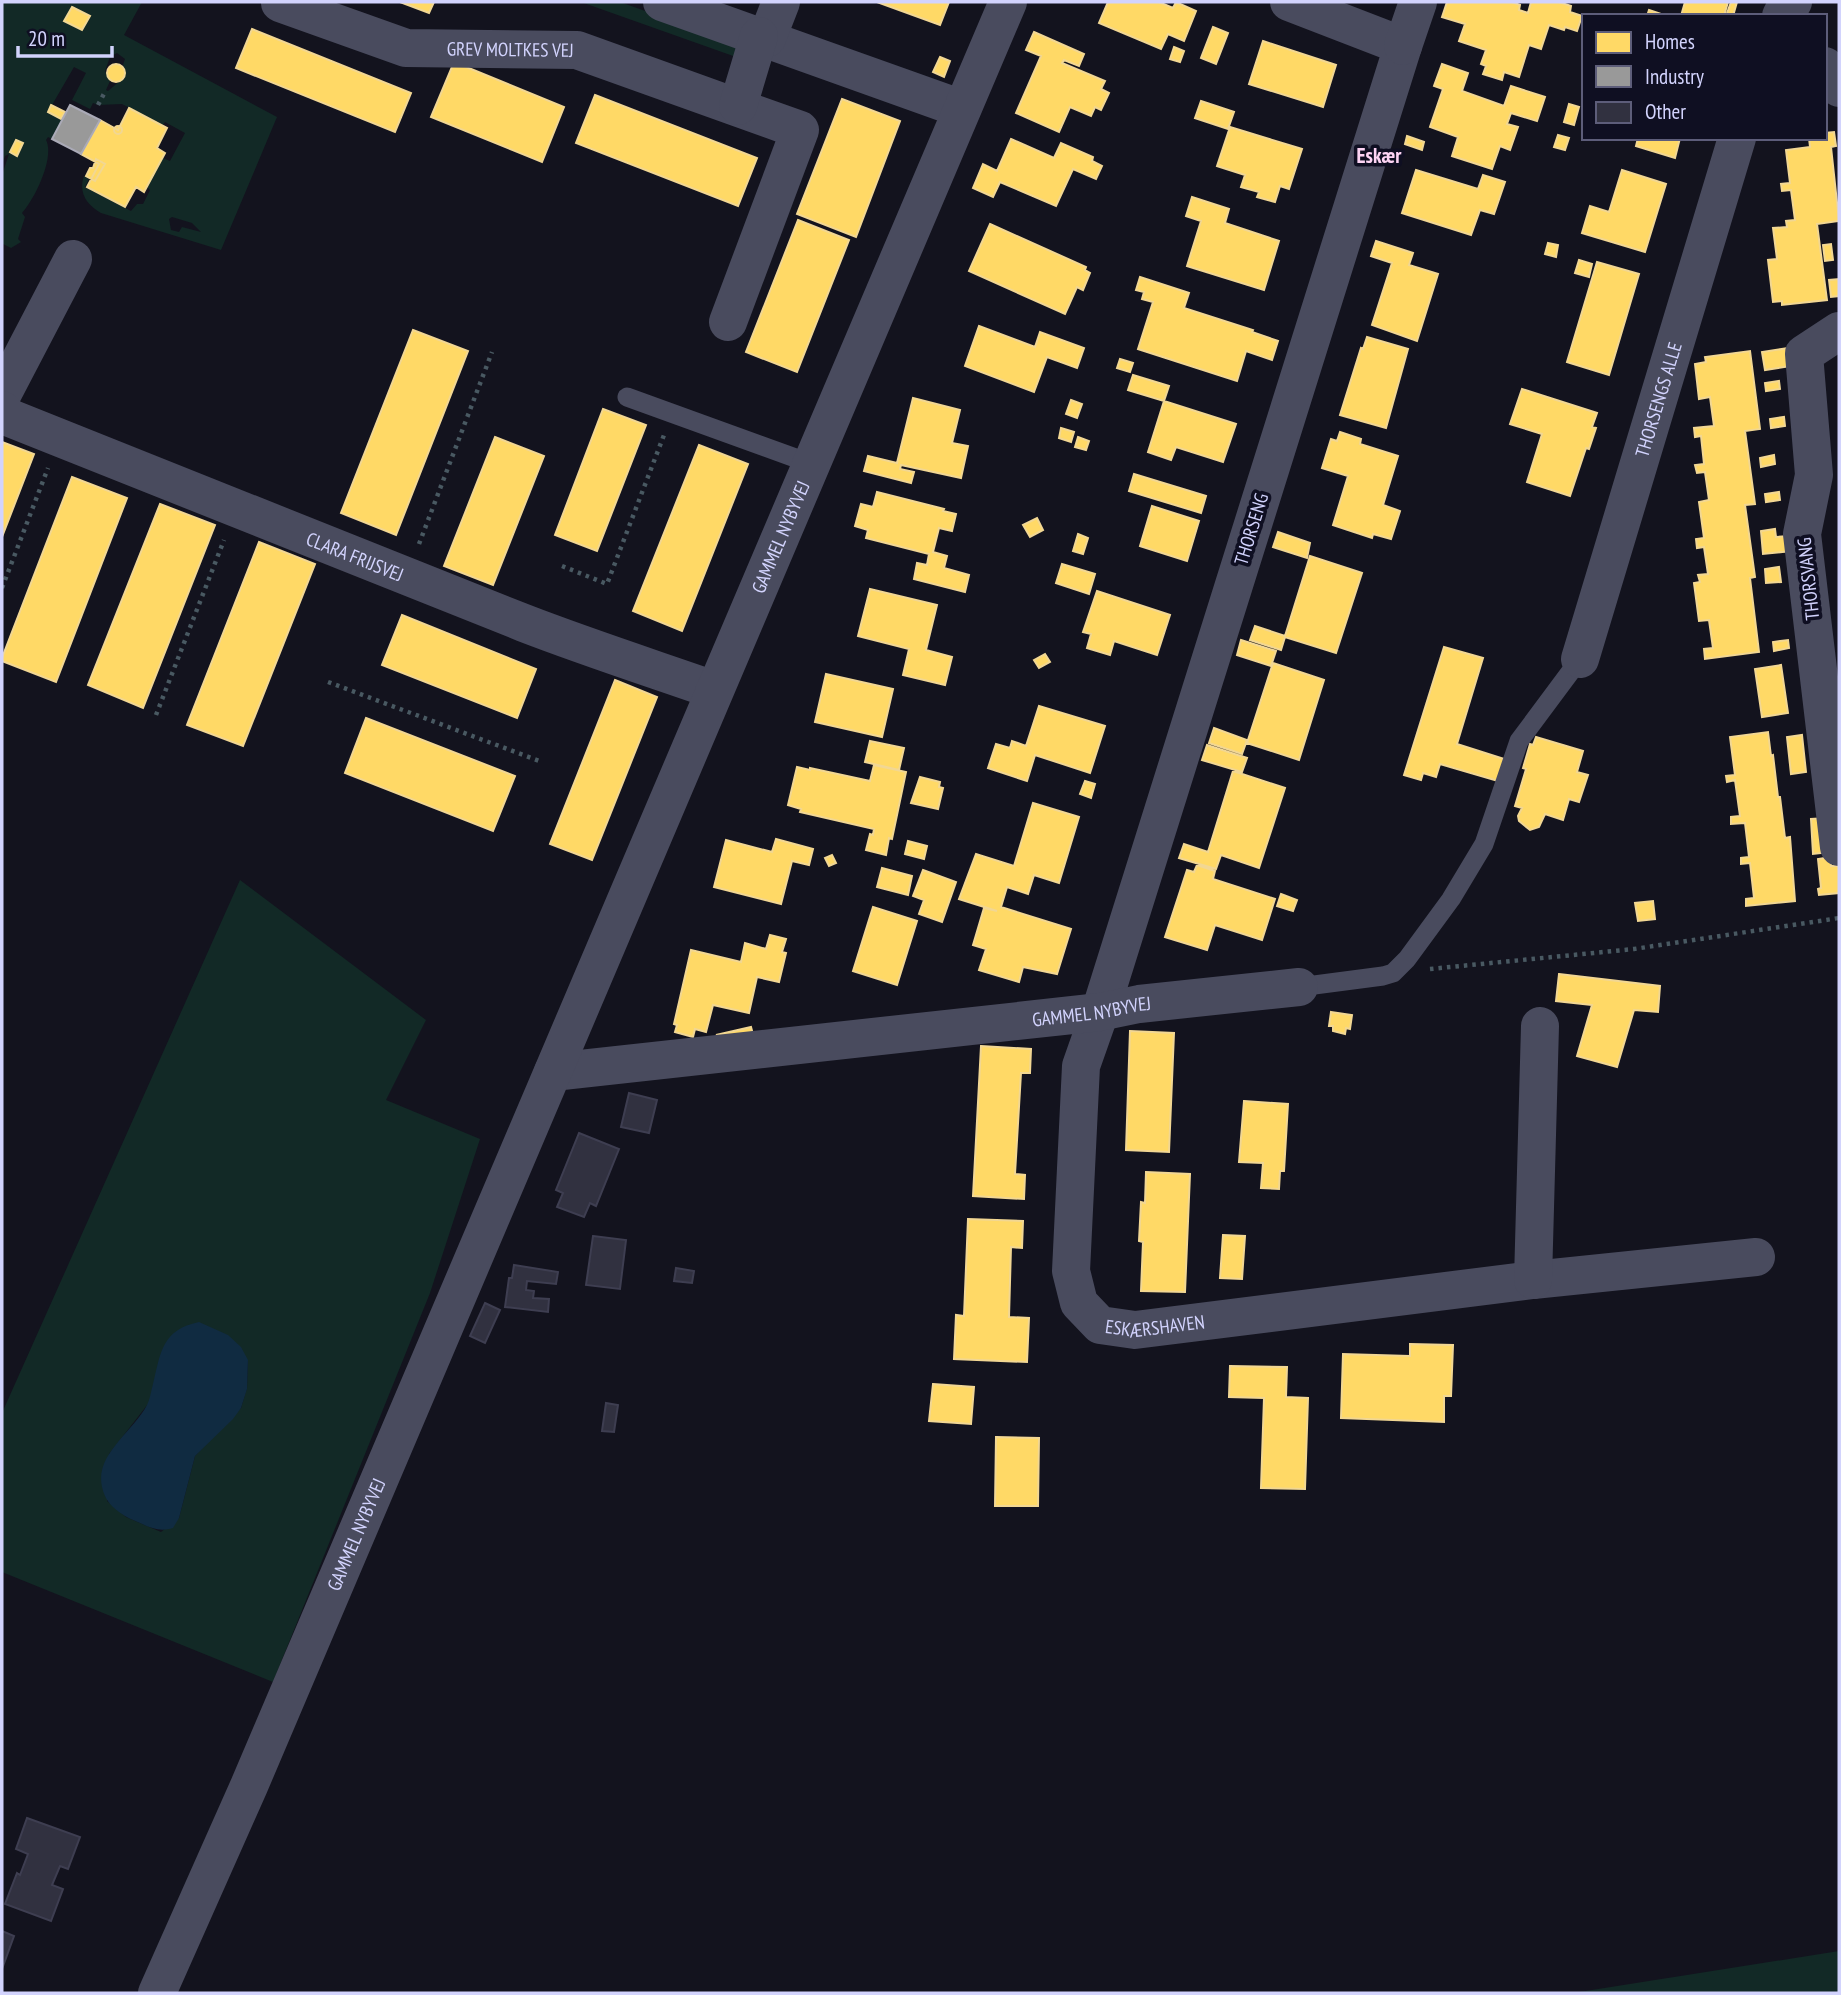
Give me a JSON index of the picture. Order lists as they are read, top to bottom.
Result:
{
  "streets": {
    "street": [
      "GREV MOLTKES VEJ",
      "THORSENGS ALLE",
      "THORSENG",
      "GAMMEL NYBYVEJ",
      "CLARA FRIJSVEJ",
      "THORSVANG",
      "ESKÆRSHAVEN"
    ]
  },
  "crossings": [
    ["THORSENG", "GAMMEL NYBYVEJ"],
    ["THORSENG", "ESKÆRSHAVEN"],
    ["GAMMEL NYBYVEJ", "CLARA FRIJSVEJ"],
    ["GAMMEL NYBYVEJ", "ESKÆRSHAVEN"]
  ],
  "districts": ["Eskær"],
  "legend": ["Homes", "Industry", "Other"],
  "scale_bar": "20 m"
}
